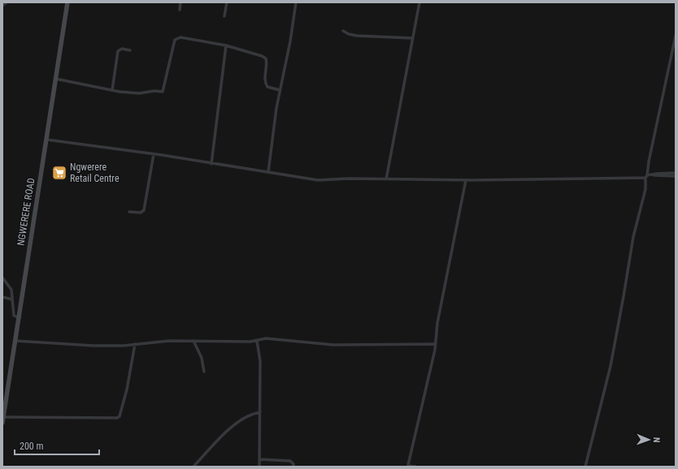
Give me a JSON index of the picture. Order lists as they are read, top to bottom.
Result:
{
  "streets": {
    "main road": ["NGWERERE ROAD"]
  },
  "places": {
    "supermarket": ["Ngwerere Retail Centre"]
  },
  "scale_bar": "200 m",
  "north": "right"
}
